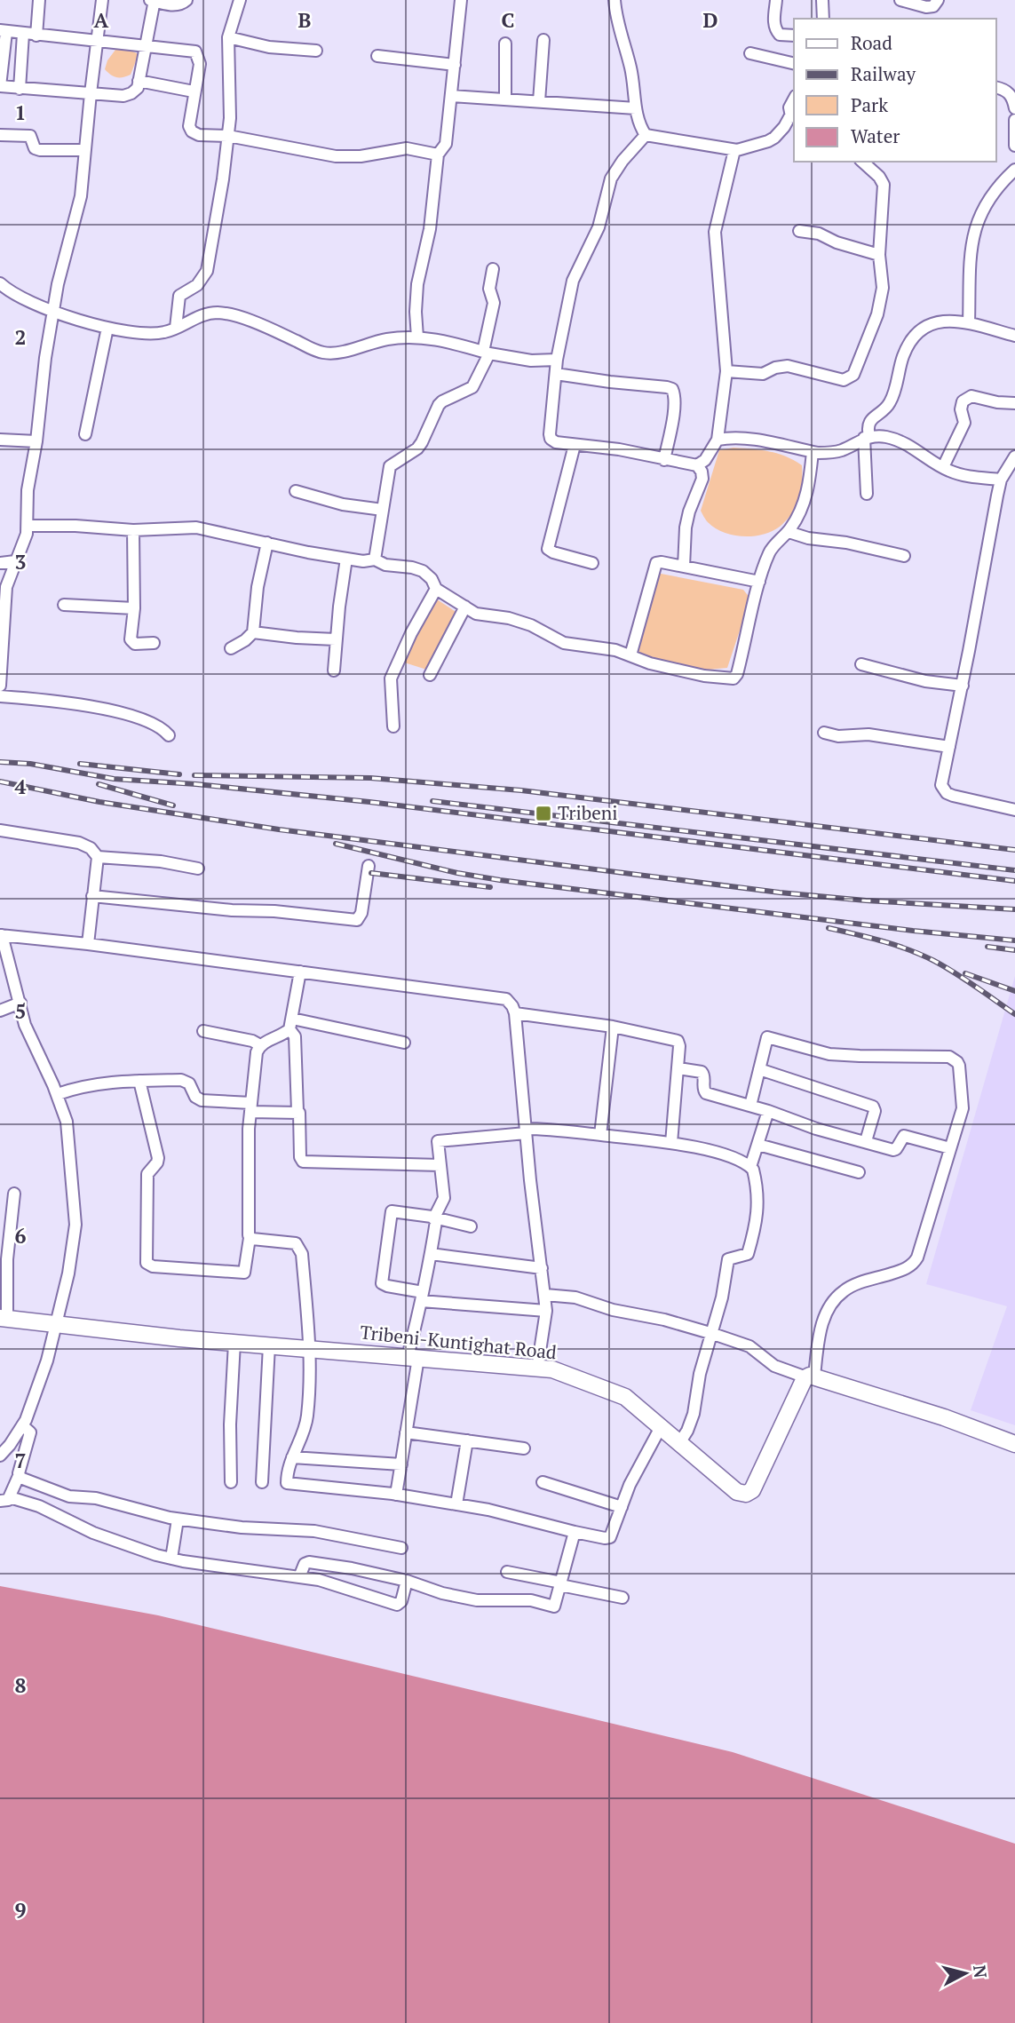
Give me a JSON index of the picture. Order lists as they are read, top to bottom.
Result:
{
  "streets": {
    "main road": ["Tribeni-Kuntighat Road"]
  },
  "places": {
    "transit": ["Tribeni"]
  },
  "legend": [
    "Road",
    "Railway",
    "Park",
    "Water"
  ],
  "north": "right",
  "grid": {
    "columns": [
      "A",
      "B",
      "C",
      "D"
    ],
    "rows": [
      "1",
      "2",
      "3",
      "4",
      "5",
      "6",
      "7",
      "8",
      "9"
    ]
  }
}
